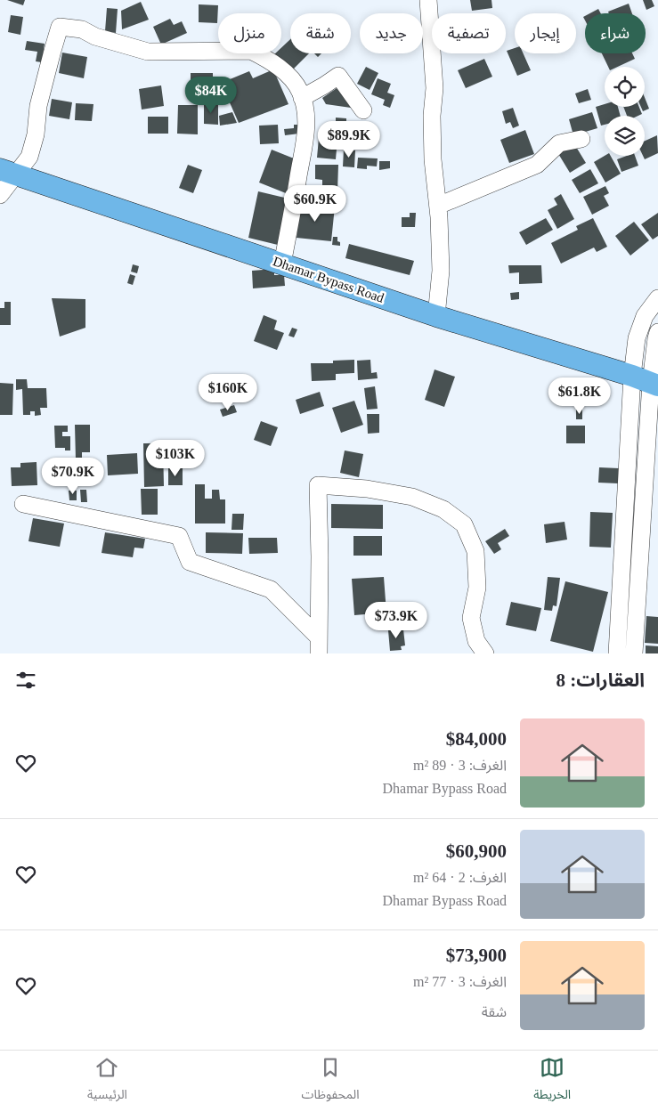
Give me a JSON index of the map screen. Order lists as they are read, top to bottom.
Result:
{
  "streets": {
    "main road": ["Dhamar Bypass Road"]
  },
  "page": {
    "chip": [
      "شراء",
      "إيجار",
      "تصفية",
      "جديد",
      "شقة",
      "منزل"
    ],
    "price": [
      "$84K",
      "$89.9K",
      "$60.9K",
      "$160K",
      "$61.8K",
      "$103K",
      "$70.9K",
      "$73.9K"
    ],
    "heading": "العقارات: 8",
    "list": [
      {
        "name": "$84,000",
        "note": "الغرف: 3 · 89 m² · Dhamar Bypass Road"
      },
      {
        "name": "$60,900",
        "note": "الغرف: 2 · 64 m² · Dhamar Bypass Road"
      },
      {
        "name": "$73,900",
        "note": "الغرف: 3 · 77 m² · شقة"
      }
    ],
    "tabs": ["الخريطة", "المحفوظات", "الرئيسية"]
  }
}
